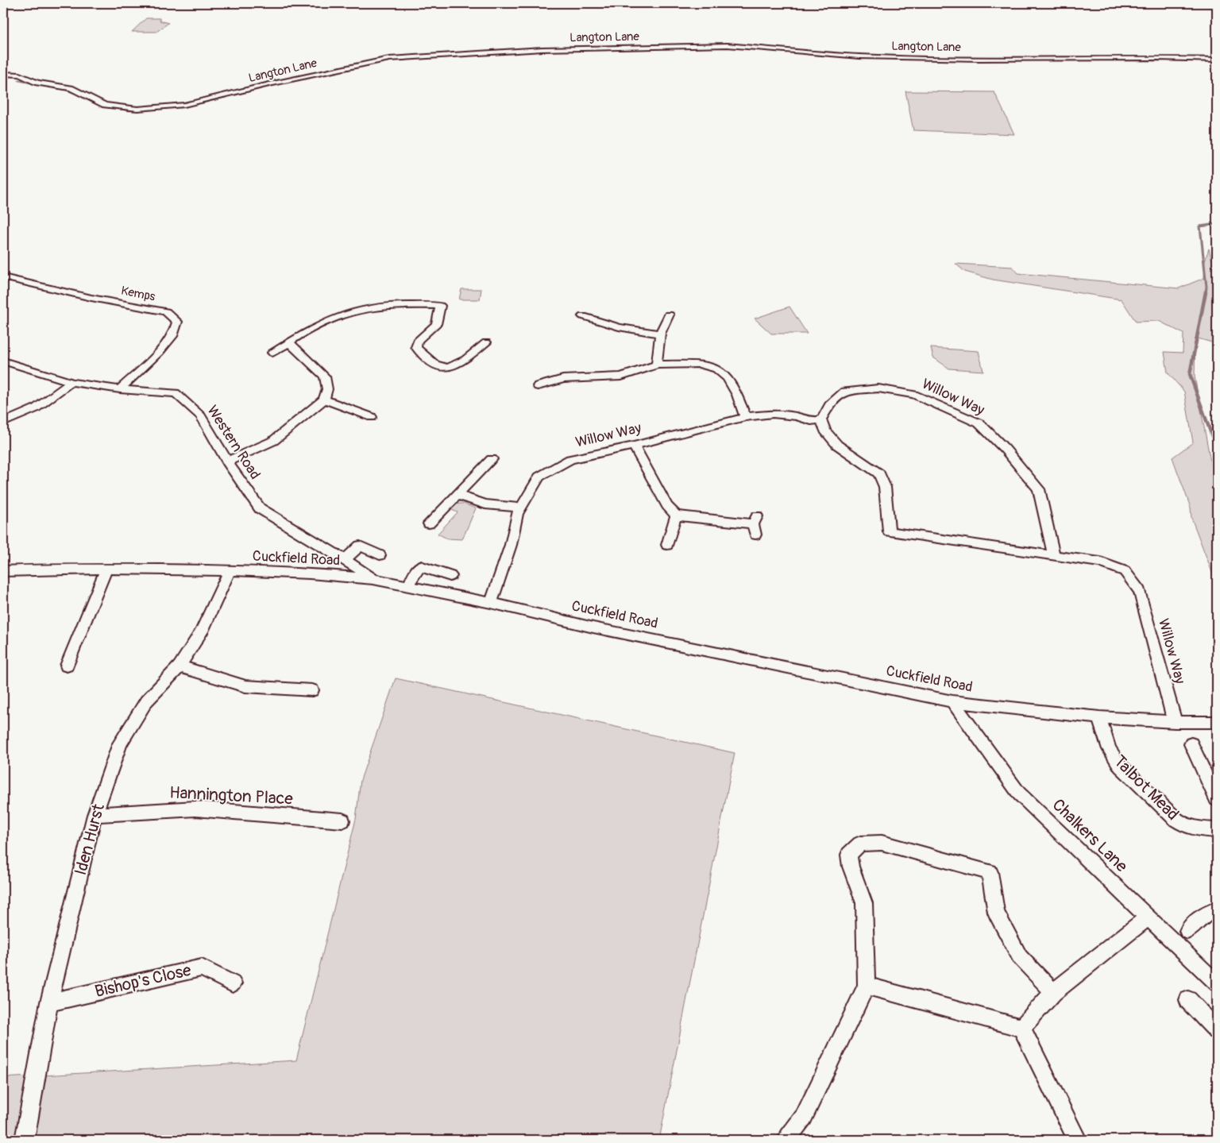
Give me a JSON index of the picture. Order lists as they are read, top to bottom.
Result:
{
  "streets": {
    "street": [
      "Langton Lane",
      "Kemps",
      "Willow Way",
      "Western Road",
      "Cuckfield Road",
      "Talbot Mead",
      "Hannington Place",
      "Chalkers Lane",
      "Iden Hurst",
      "Bishop's Close"
    ]
  },
  "crossings": [
    ["Kemps", "Western Road"],
    ["Willow Way", "Cuckfield Road"],
    ["Western Road", "Cuckfield Road"],
    ["Cuckfield Road", "Talbot Mead"],
    ["Cuckfield Road", "Chalkers Lane"],
    ["Cuckfield Road", "Iden Hurst"],
    ["Hannington Place", "Iden Hurst"],
    ["Iden Hurst", "Bishop's Close"]
  ]
}
